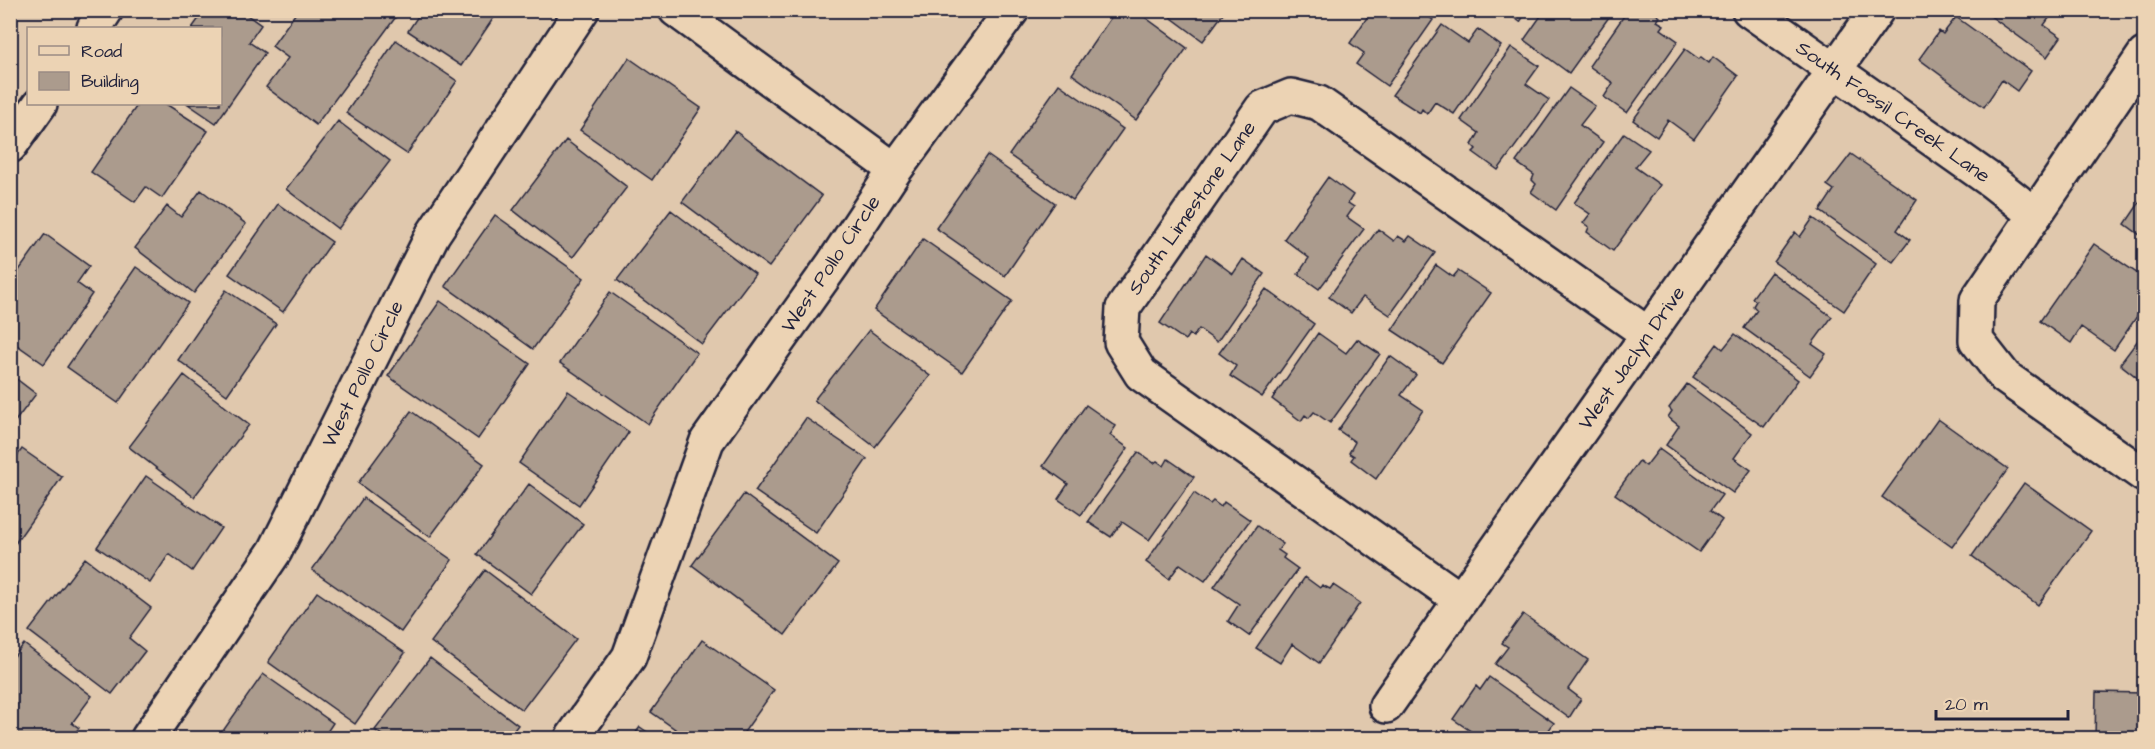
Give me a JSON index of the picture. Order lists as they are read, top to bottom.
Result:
{
  "streets": {
    "street": [
      "South Fossil Creek Lane",
      "South Limestone Lane",
      "West Pollo Circle",
      "West Jaclyn Drive"
    ]
  },
  "crossings": [
    ["South Fossil Creek Lane", "West Jaclyn Drive"],
    ["South Limestone Lane", "West Jaclyn Drive"]
  ],
  "legend": ["Road", "Building"],
  "scale_bar": "20 m"
}
